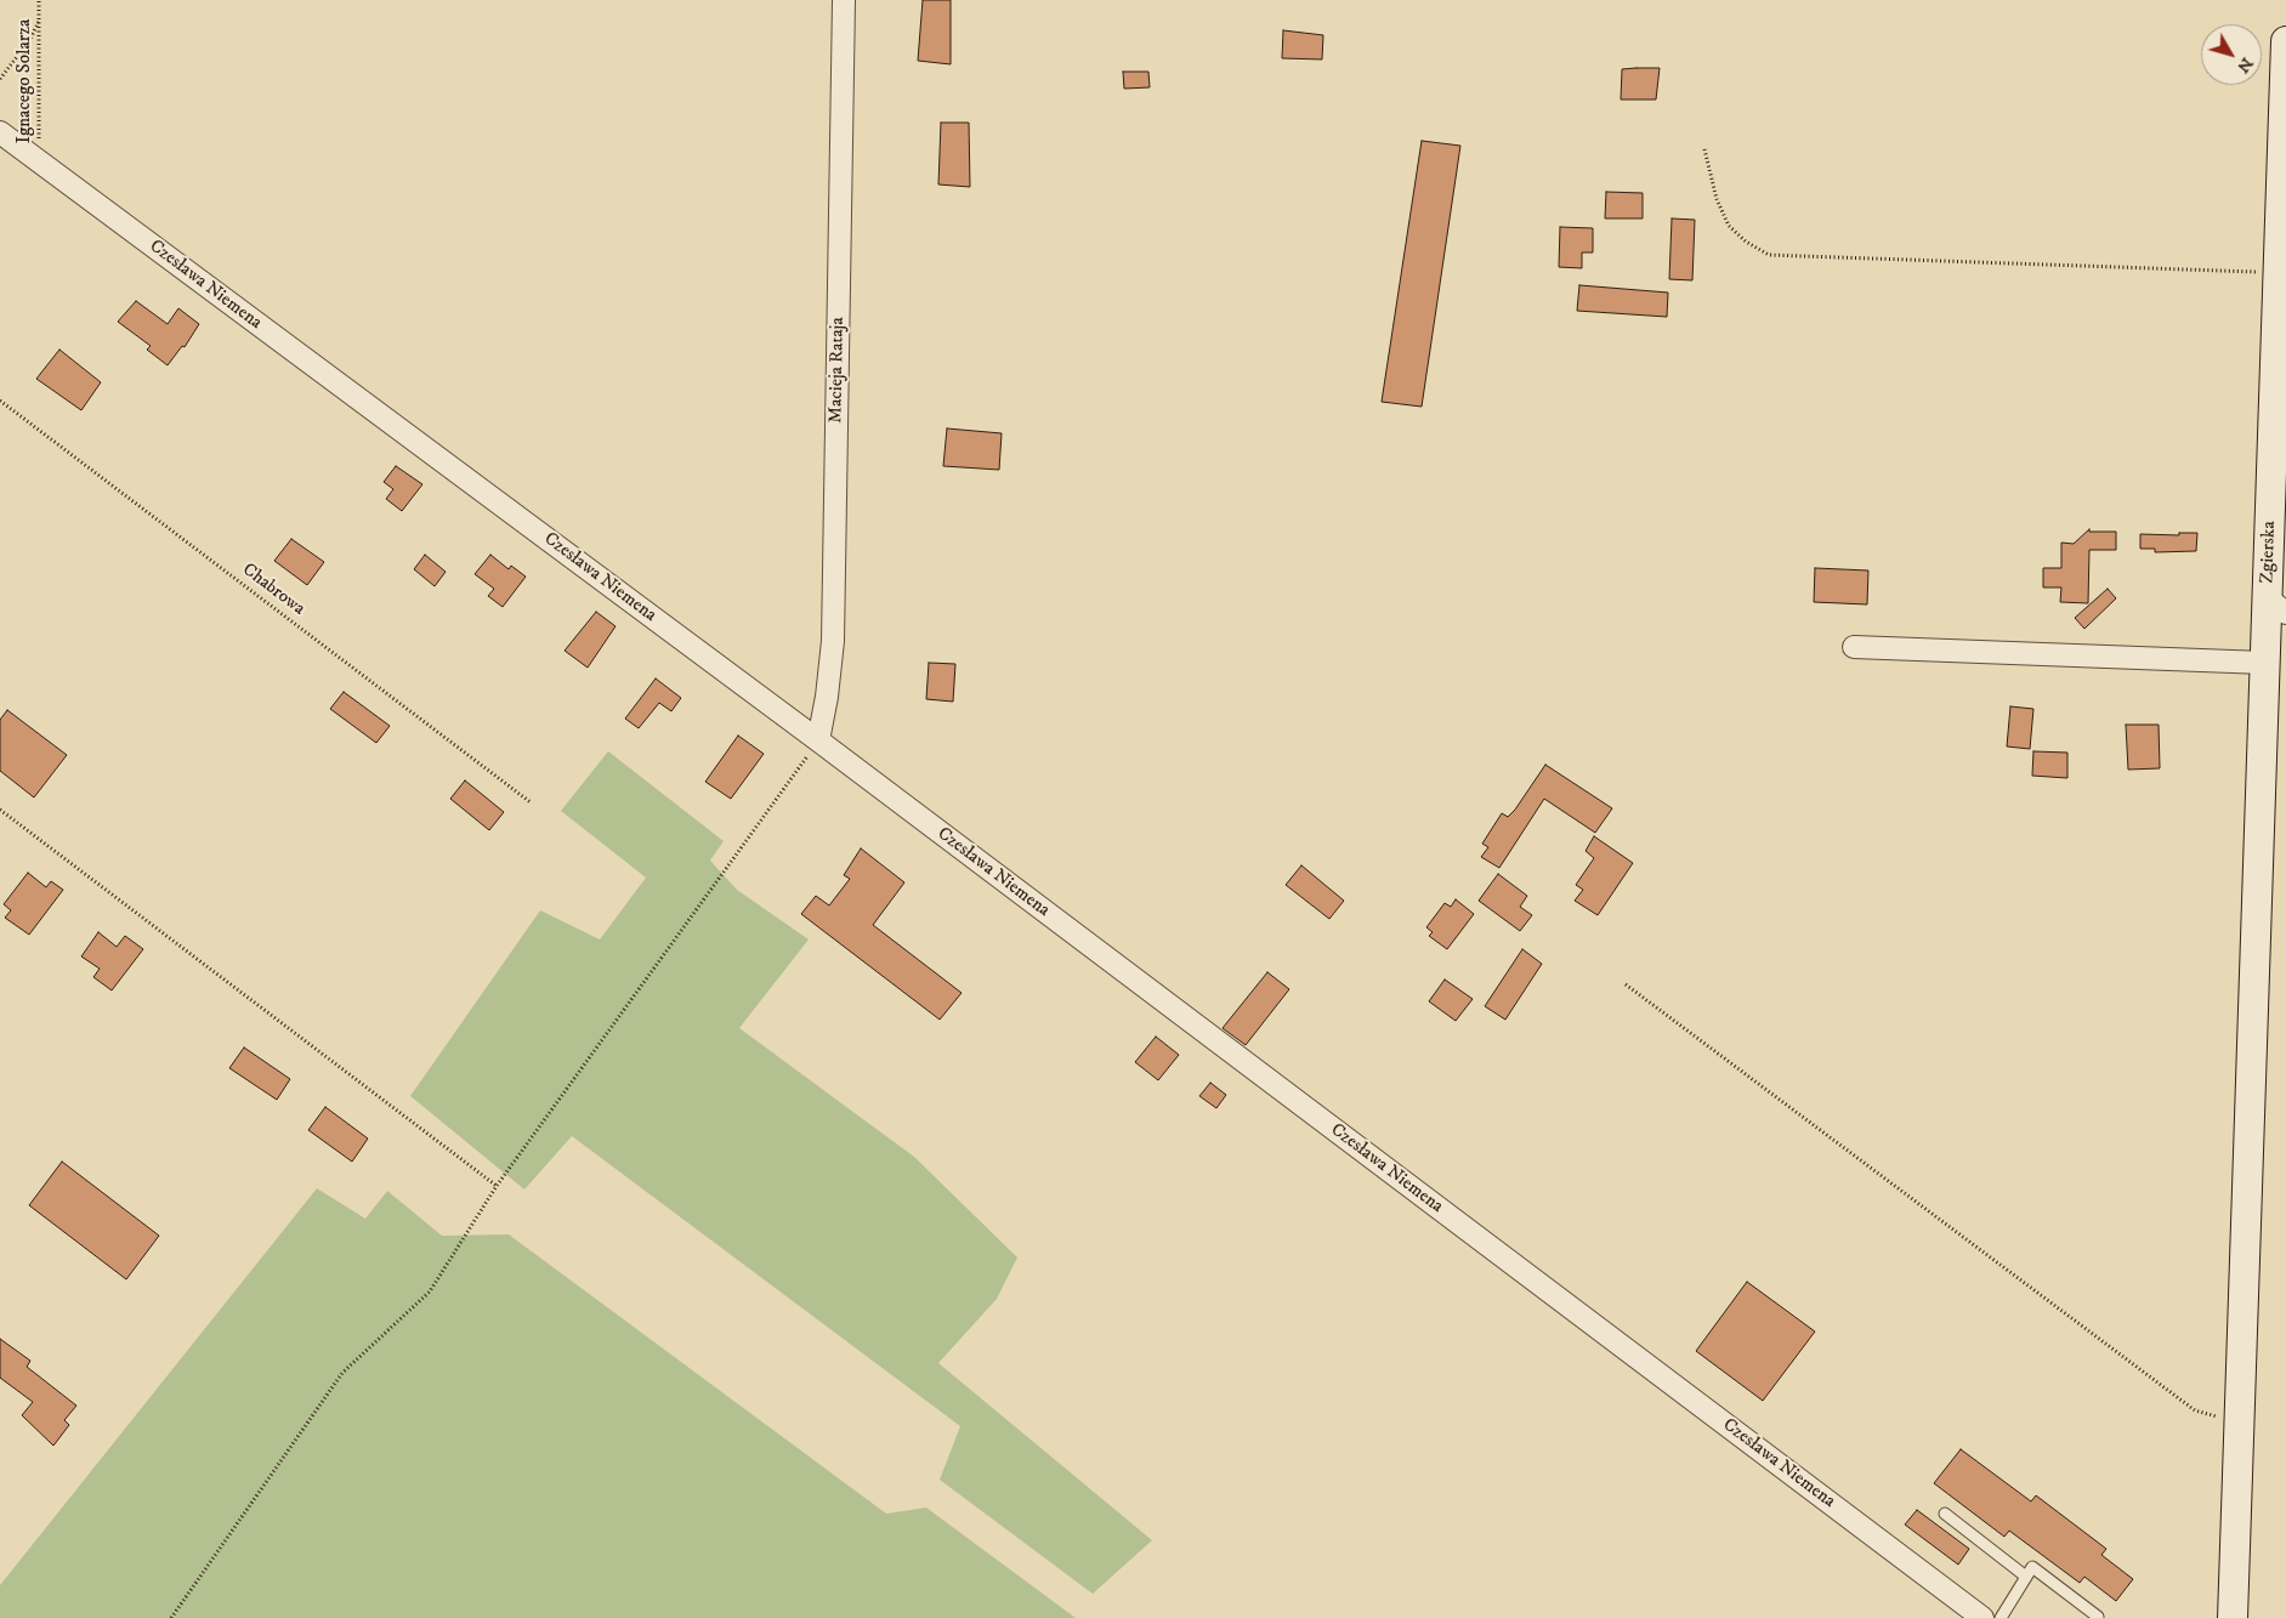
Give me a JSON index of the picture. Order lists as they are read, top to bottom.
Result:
{
  "streets": {
    "main road": ["Zgierska"],
    "street": ["Czesława Niemena", "Macieja Rataja"],
    "path": ["Ignacego Solarza", "Chabrowa"]
  },
  "crossings": [
    ["Ignacego Solarza", "Czesława Niemena"],
    ["Czesława Niemena", "Macieja Rataja"]
  ],
  "north": "bottom right"
}
